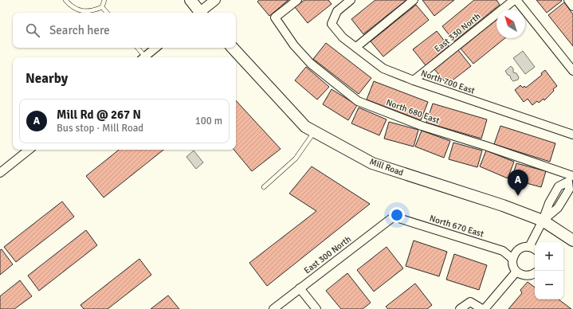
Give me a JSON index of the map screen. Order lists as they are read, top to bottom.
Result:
{
  "streets": {
    "main road": ["Mill Road"],
    "street": [
      "East 330 North",
      "North 700 East",
      "North 680 East",
      "North 670 East",
      "East 300 North"
    ]
  },
  "crossings": [
    ["East 330 North", "North 700 East"],
    ["North 670 East", "East 300 North"]
  ],
  "north": "top left",
  "page": {
    "search": "Search here",
    "heading": "Nearby",
    "list": [
      {
        "mark": "A",
        "name": "Mill Rd @ 267 N",
        "note": "Bus stop · Mill Road",
        "value": "100 m"
      }
    ],
    "pins": "A",
    "map_buttons": ["+", "−"]
  }
}
